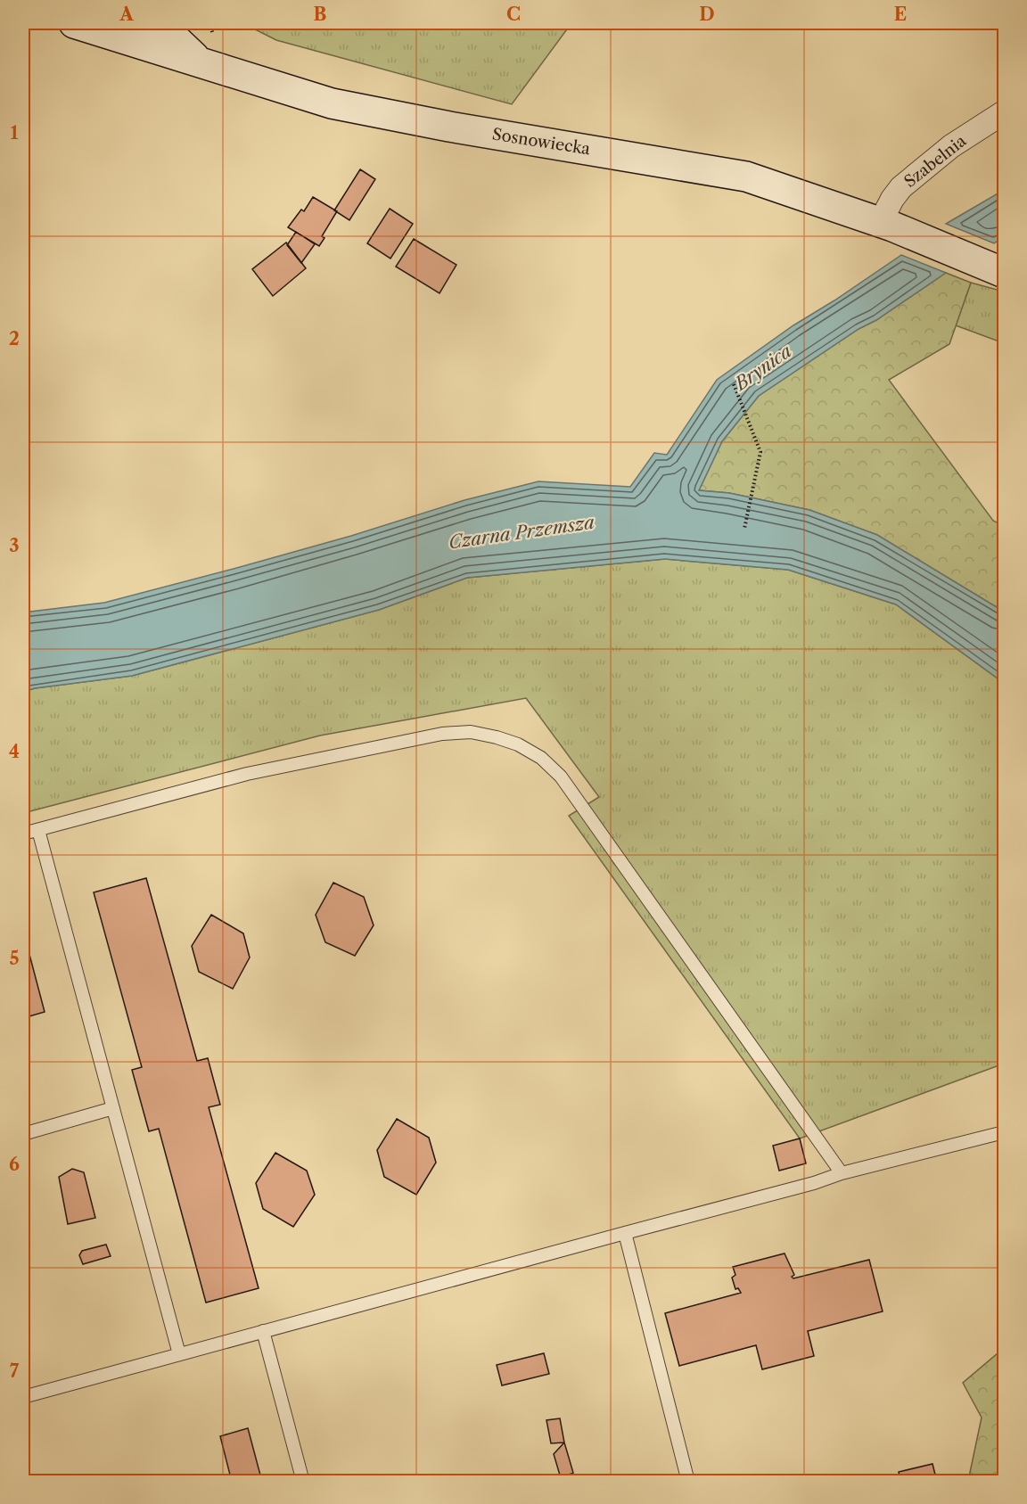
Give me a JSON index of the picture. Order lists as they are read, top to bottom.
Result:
{
  "streets": {
    "street": ["Sosnowiecka", "Szabelnia"]
  },
  "crossings": [
    ["Sosnowiecka", "Szabelnia"]
  ],
  "water": ["Brynica", "Czarna Przemsza"],
  "grid": {
    "columns": [
      "A",
      "B",
      "C",
      "D",
      "E"
    ],
    "rows": [
      "1",
      "2",
      "3",
      "4",
      "5",
      "6",
      "7"
    ]
  }
}
